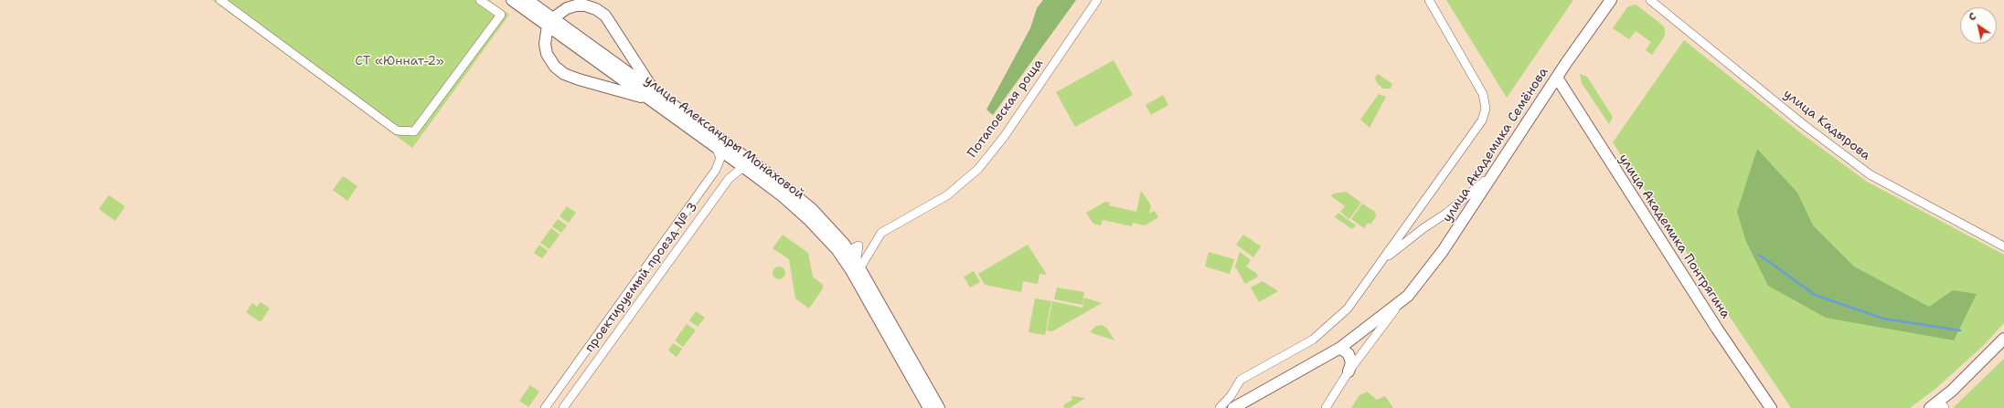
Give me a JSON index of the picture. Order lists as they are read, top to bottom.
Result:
{
  "streets": {
    "main road": ["улица Александры Монаховой", "улица Академика Семёнова", "улица Академика Понтрягина"],
    "street": ["Потаповская роща", "улица Кадырова", "проектируемый проезд № 3"]
  },
  "crossings": [
    ["Потаповская роща", "улица Александры Монаховой"],
    ["улица Александры Монаховой", "проектируемый проезд № 3"],
    ["улица Академика Семёнова", "улица Академика Понтрягина"]
  ],
  "parks": ["СТ «Юннат-2»"],
  "north": "top left"
}
